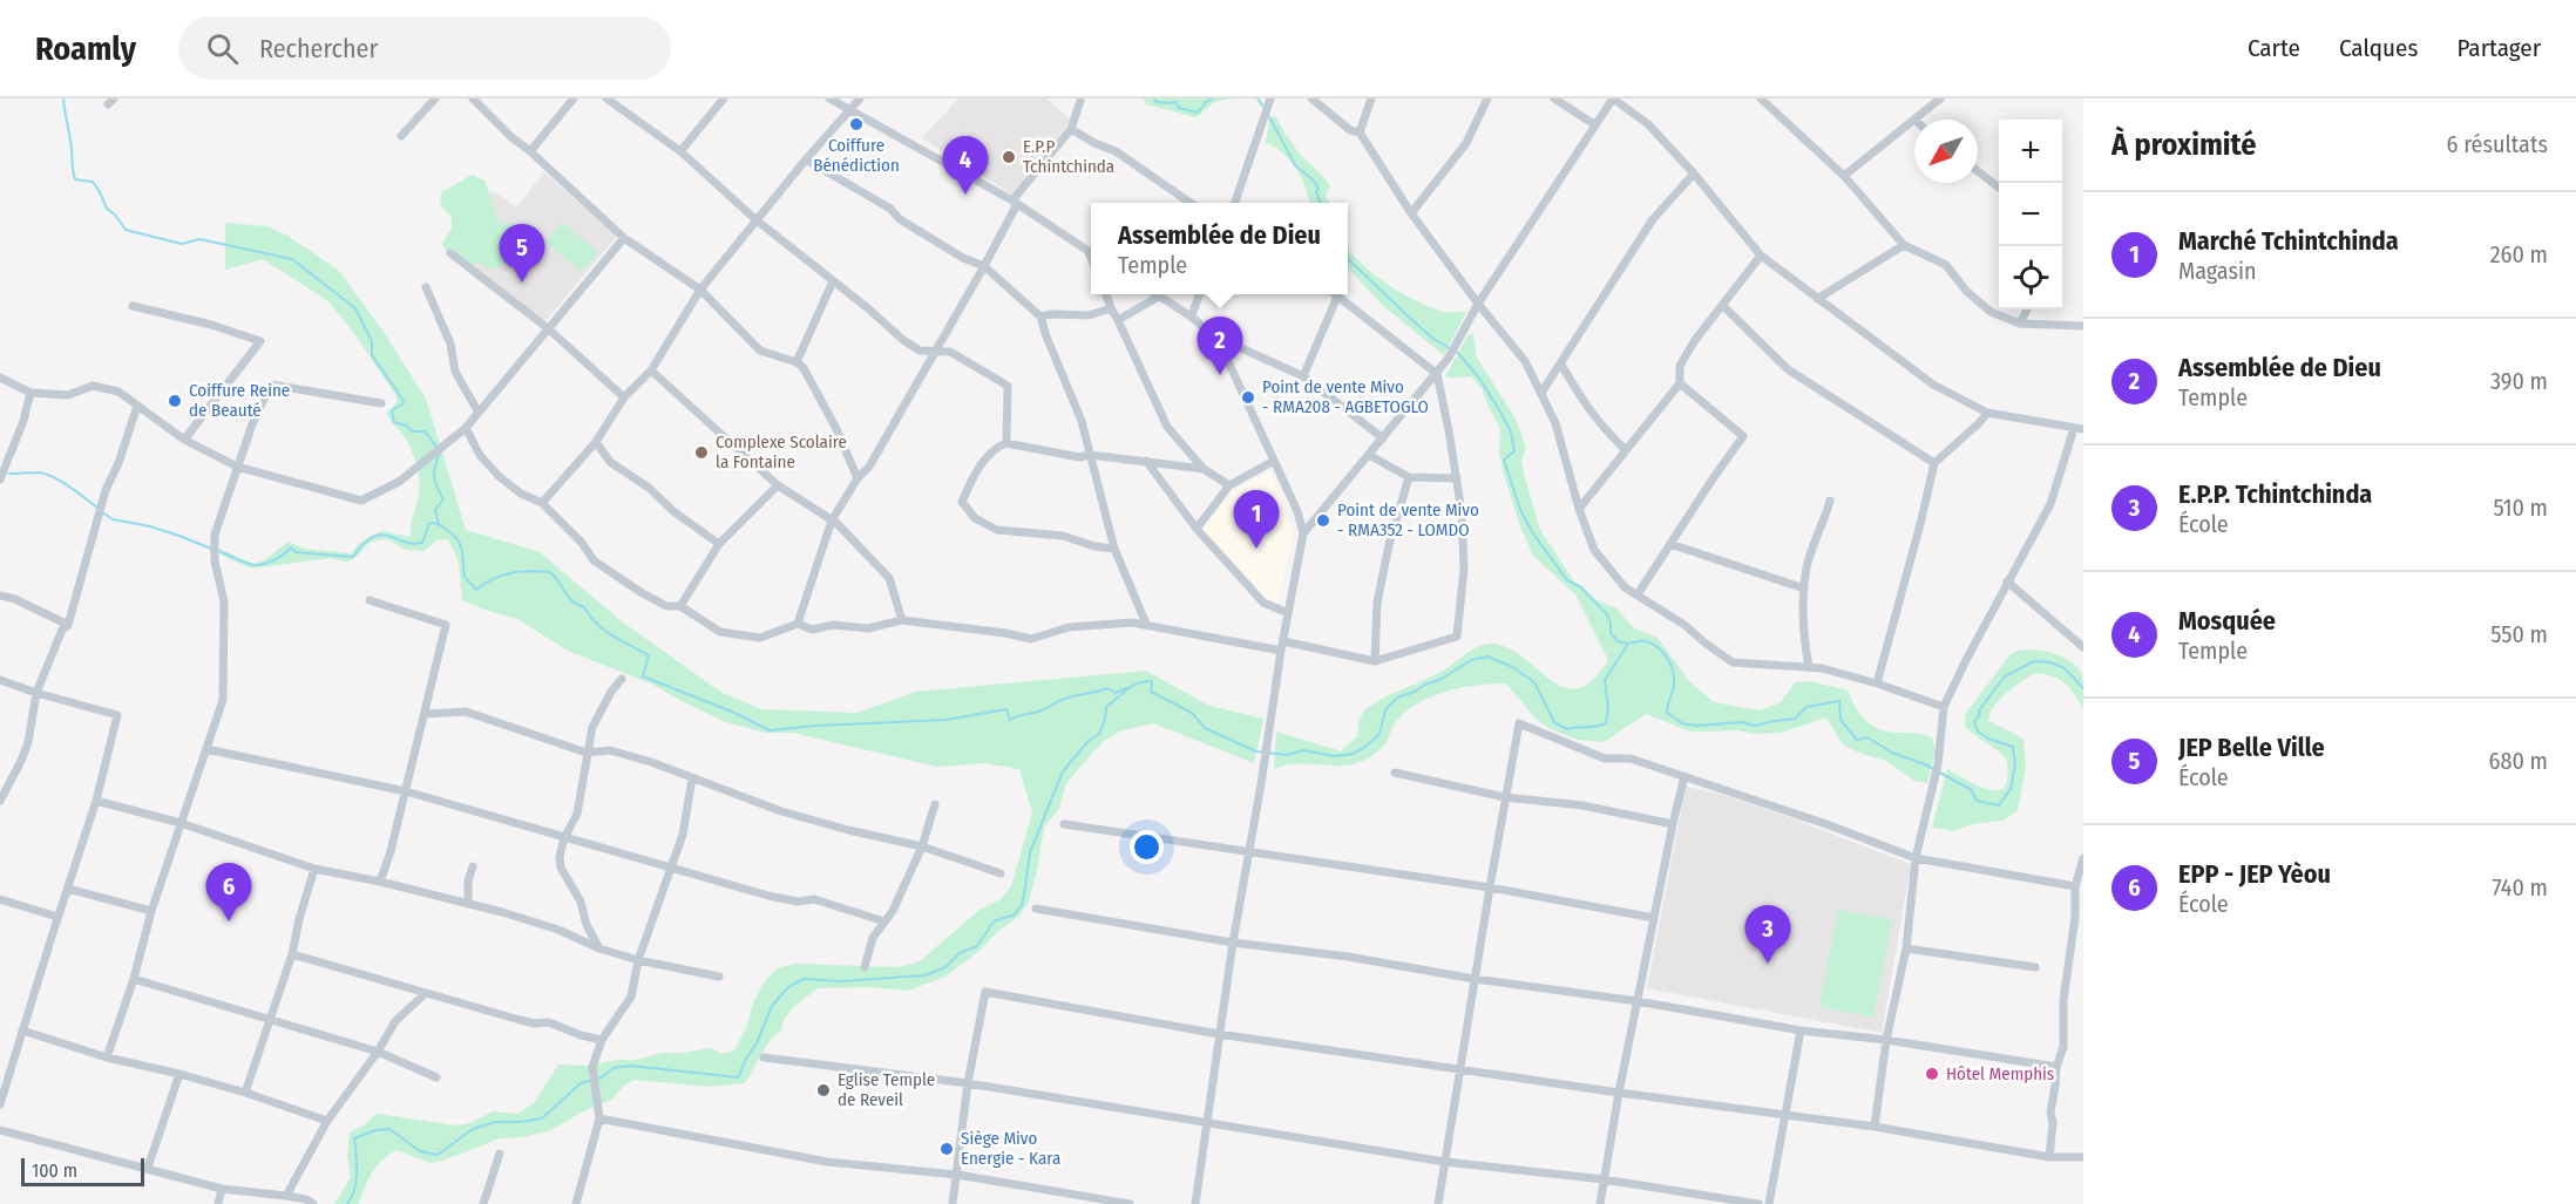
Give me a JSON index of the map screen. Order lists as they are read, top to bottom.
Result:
{
  "places": [
    "Coiffure Bénédiction",
    "E.P.P Tchintchinda",
    "Point de vente Mivo - RMA208 - AGBETOGLO",
    "Coiffure Reine de Beauté",
    "Complexe Scolaire la Fontaine",
    "Point de vente Mivo - RMA352 - LOMDO",
    "Hôtel Memphis",
    "Eglise Temple de Reveil",
    "Siège Mivo Energie - Kara"
  ],
  "scale_bar": "100 m",
  "north": "bottom left",
  "page": {
    "header": "Roamly",
    "search": "Rechercher",
    "nav": ["Carte", "Calques", "Partager"],
    "heading": ["À proximité", "6 résultats"],
    "map_buttons": ["+", "−"],
    "pins": [
      "4",
      "5",
      "2",
      "1",
      "6",
      "3"
    ],
    "list": [
      {
        "mark": "1",
        "name": "Marché Tchintchinda",
        "note": "Magasin",
        "value": "260 m"
      },
      {
        "mark": "2",
        "name": "Assemblée de Dieu",
        "note": "Temple",
        "value": "390 m"
      },
      {
        "mark": "3",
        "name": "E.P.P. Tchintchinda",
        "note": "École",
        "value": "510 m"
      },
      {
        "mark": "4",
        "name": "Mosquée",
        "note": "Temple",
        "value": "550 m"
      },
      {
        "mark": "5",
        "name": "JEP Belle Ville",
        "note": "École",
        "value": "680 m"
      },
      {
        "mark": "6",
        "name": "EPP - JEP Yèou",
        "note": "École",
        "value": "740 m"
      }
    ],
    "popup": ["Assemblée de Dieu", "Temple"],
    "scale": "100 m"
  }
}
